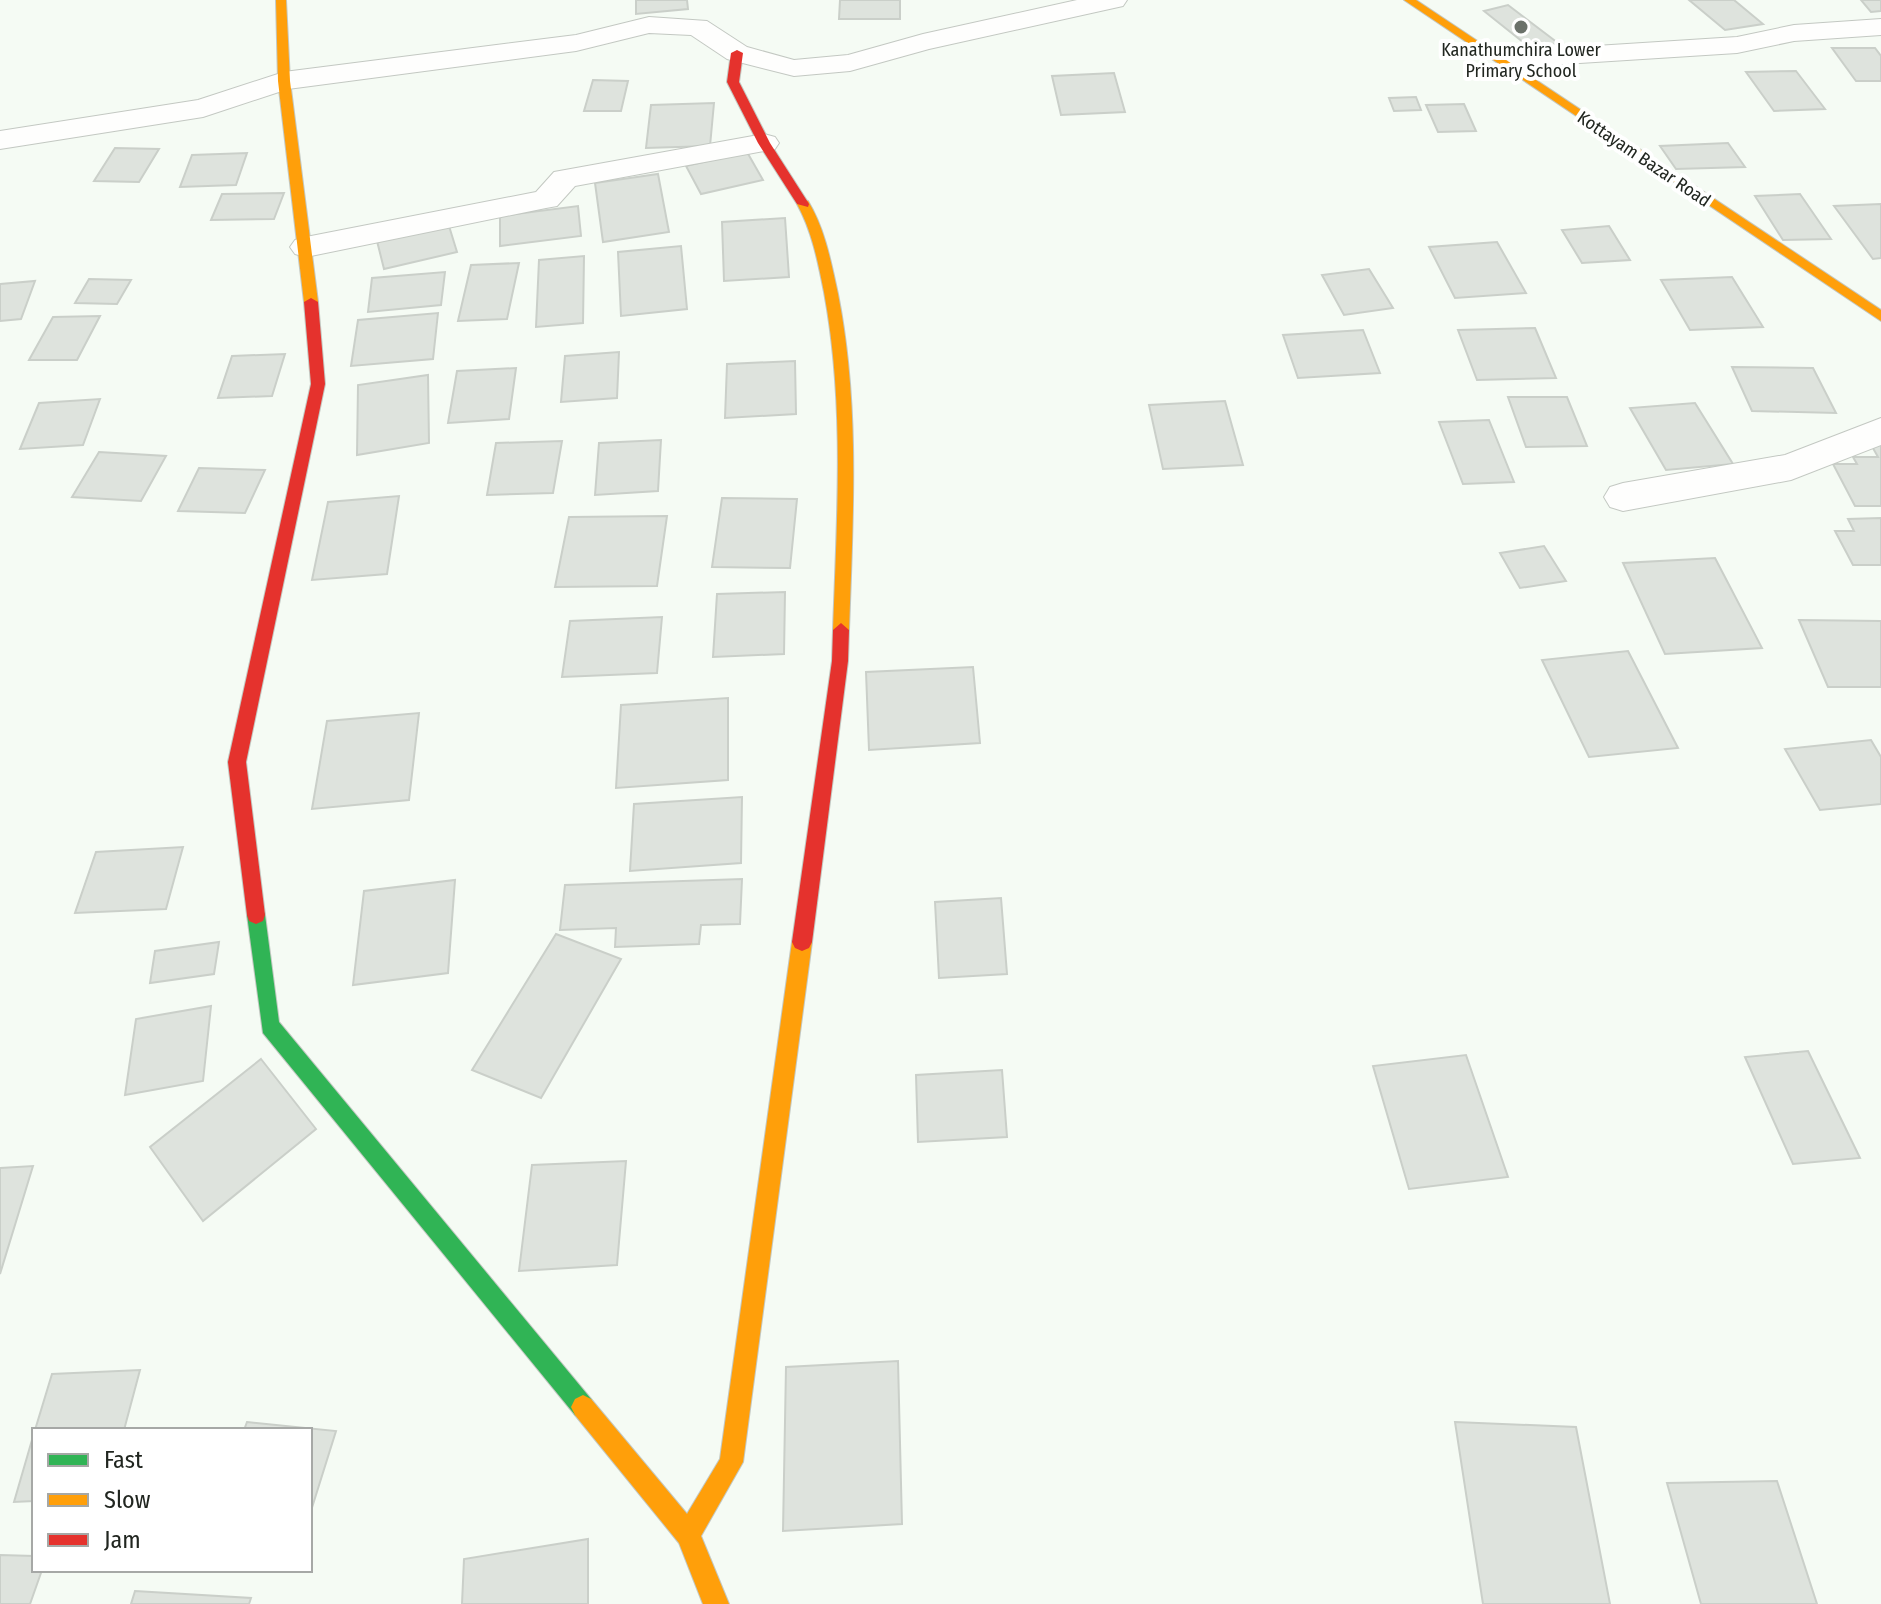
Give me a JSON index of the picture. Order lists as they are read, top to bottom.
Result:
{
  "streets": {
    "street": ["Kottayam Bazar Road"]
  },
  "places": ["Kanathumchira Lower Primary School"],
  "legend": ["Fast", "Slow", "Jam"]
}
